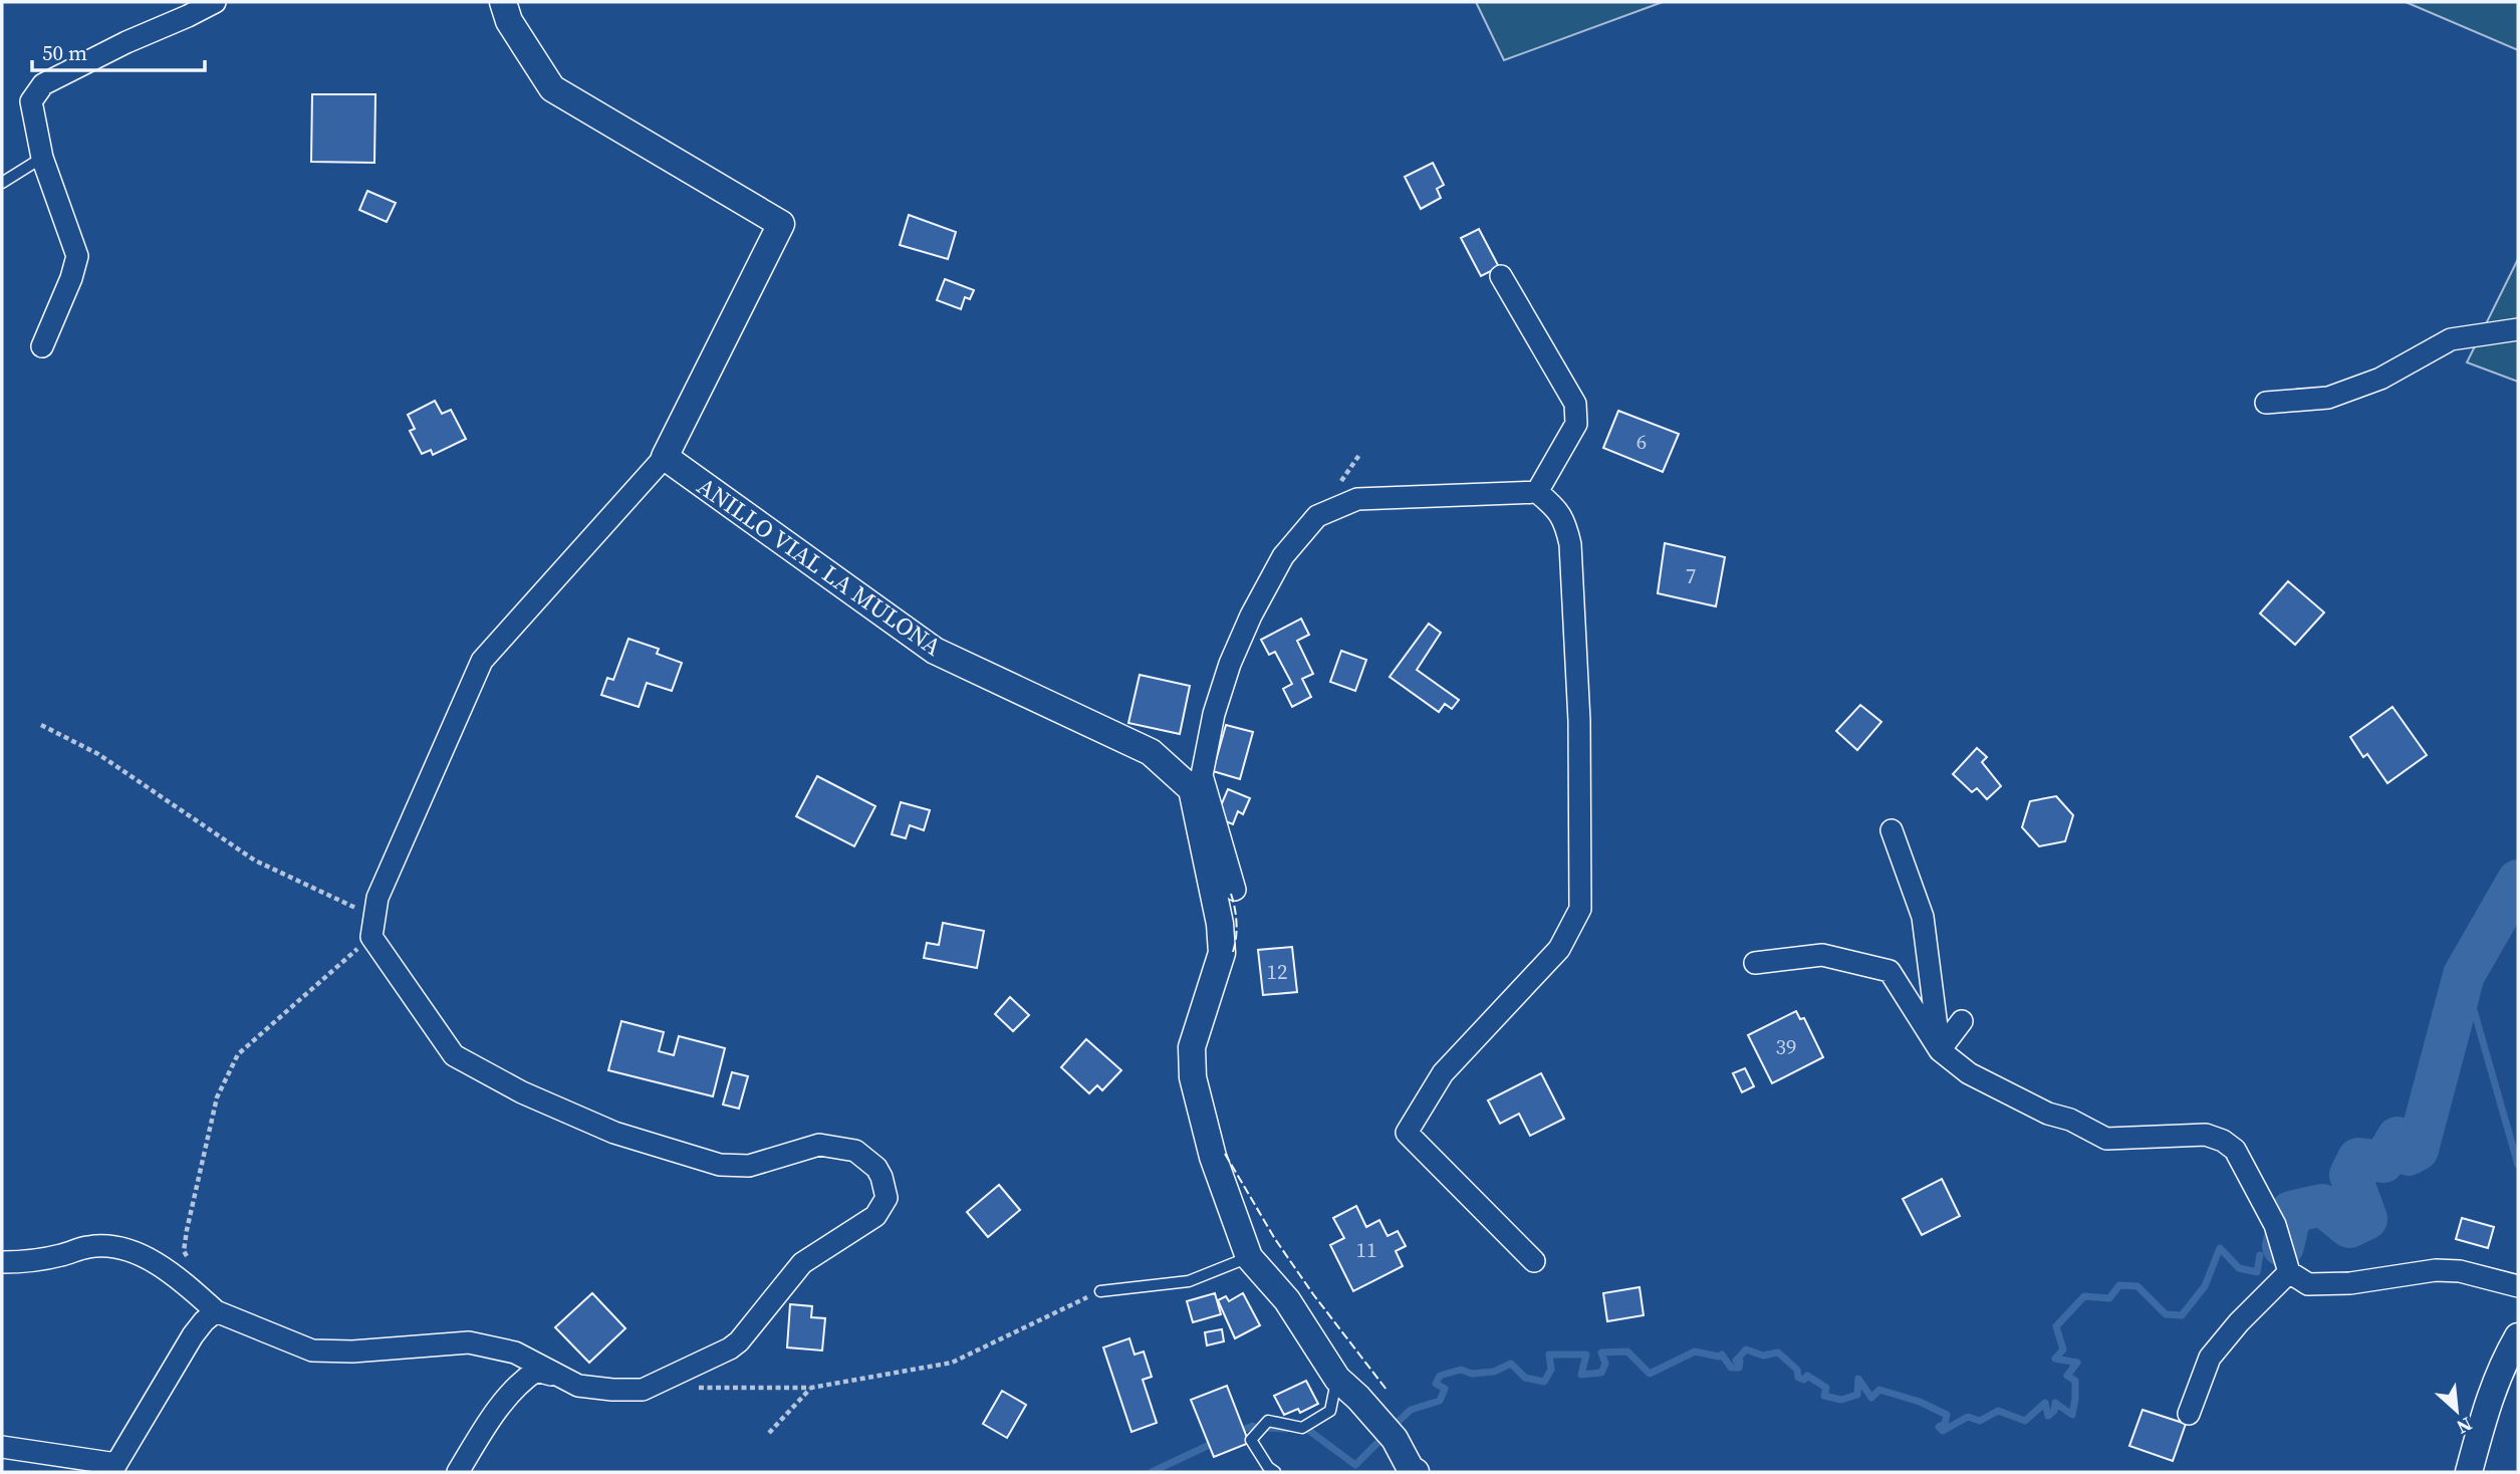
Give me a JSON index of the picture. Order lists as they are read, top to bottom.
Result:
{
  "streets": {
    "street": ["ANILLO VIAL LA MULONA"]
  },
  "house_numbers": [
    "6",
    "7",
    "12",
    "39",
    "11"
  ],
  "scale_bar": "50 m",
  "north": "bottom right"
}
